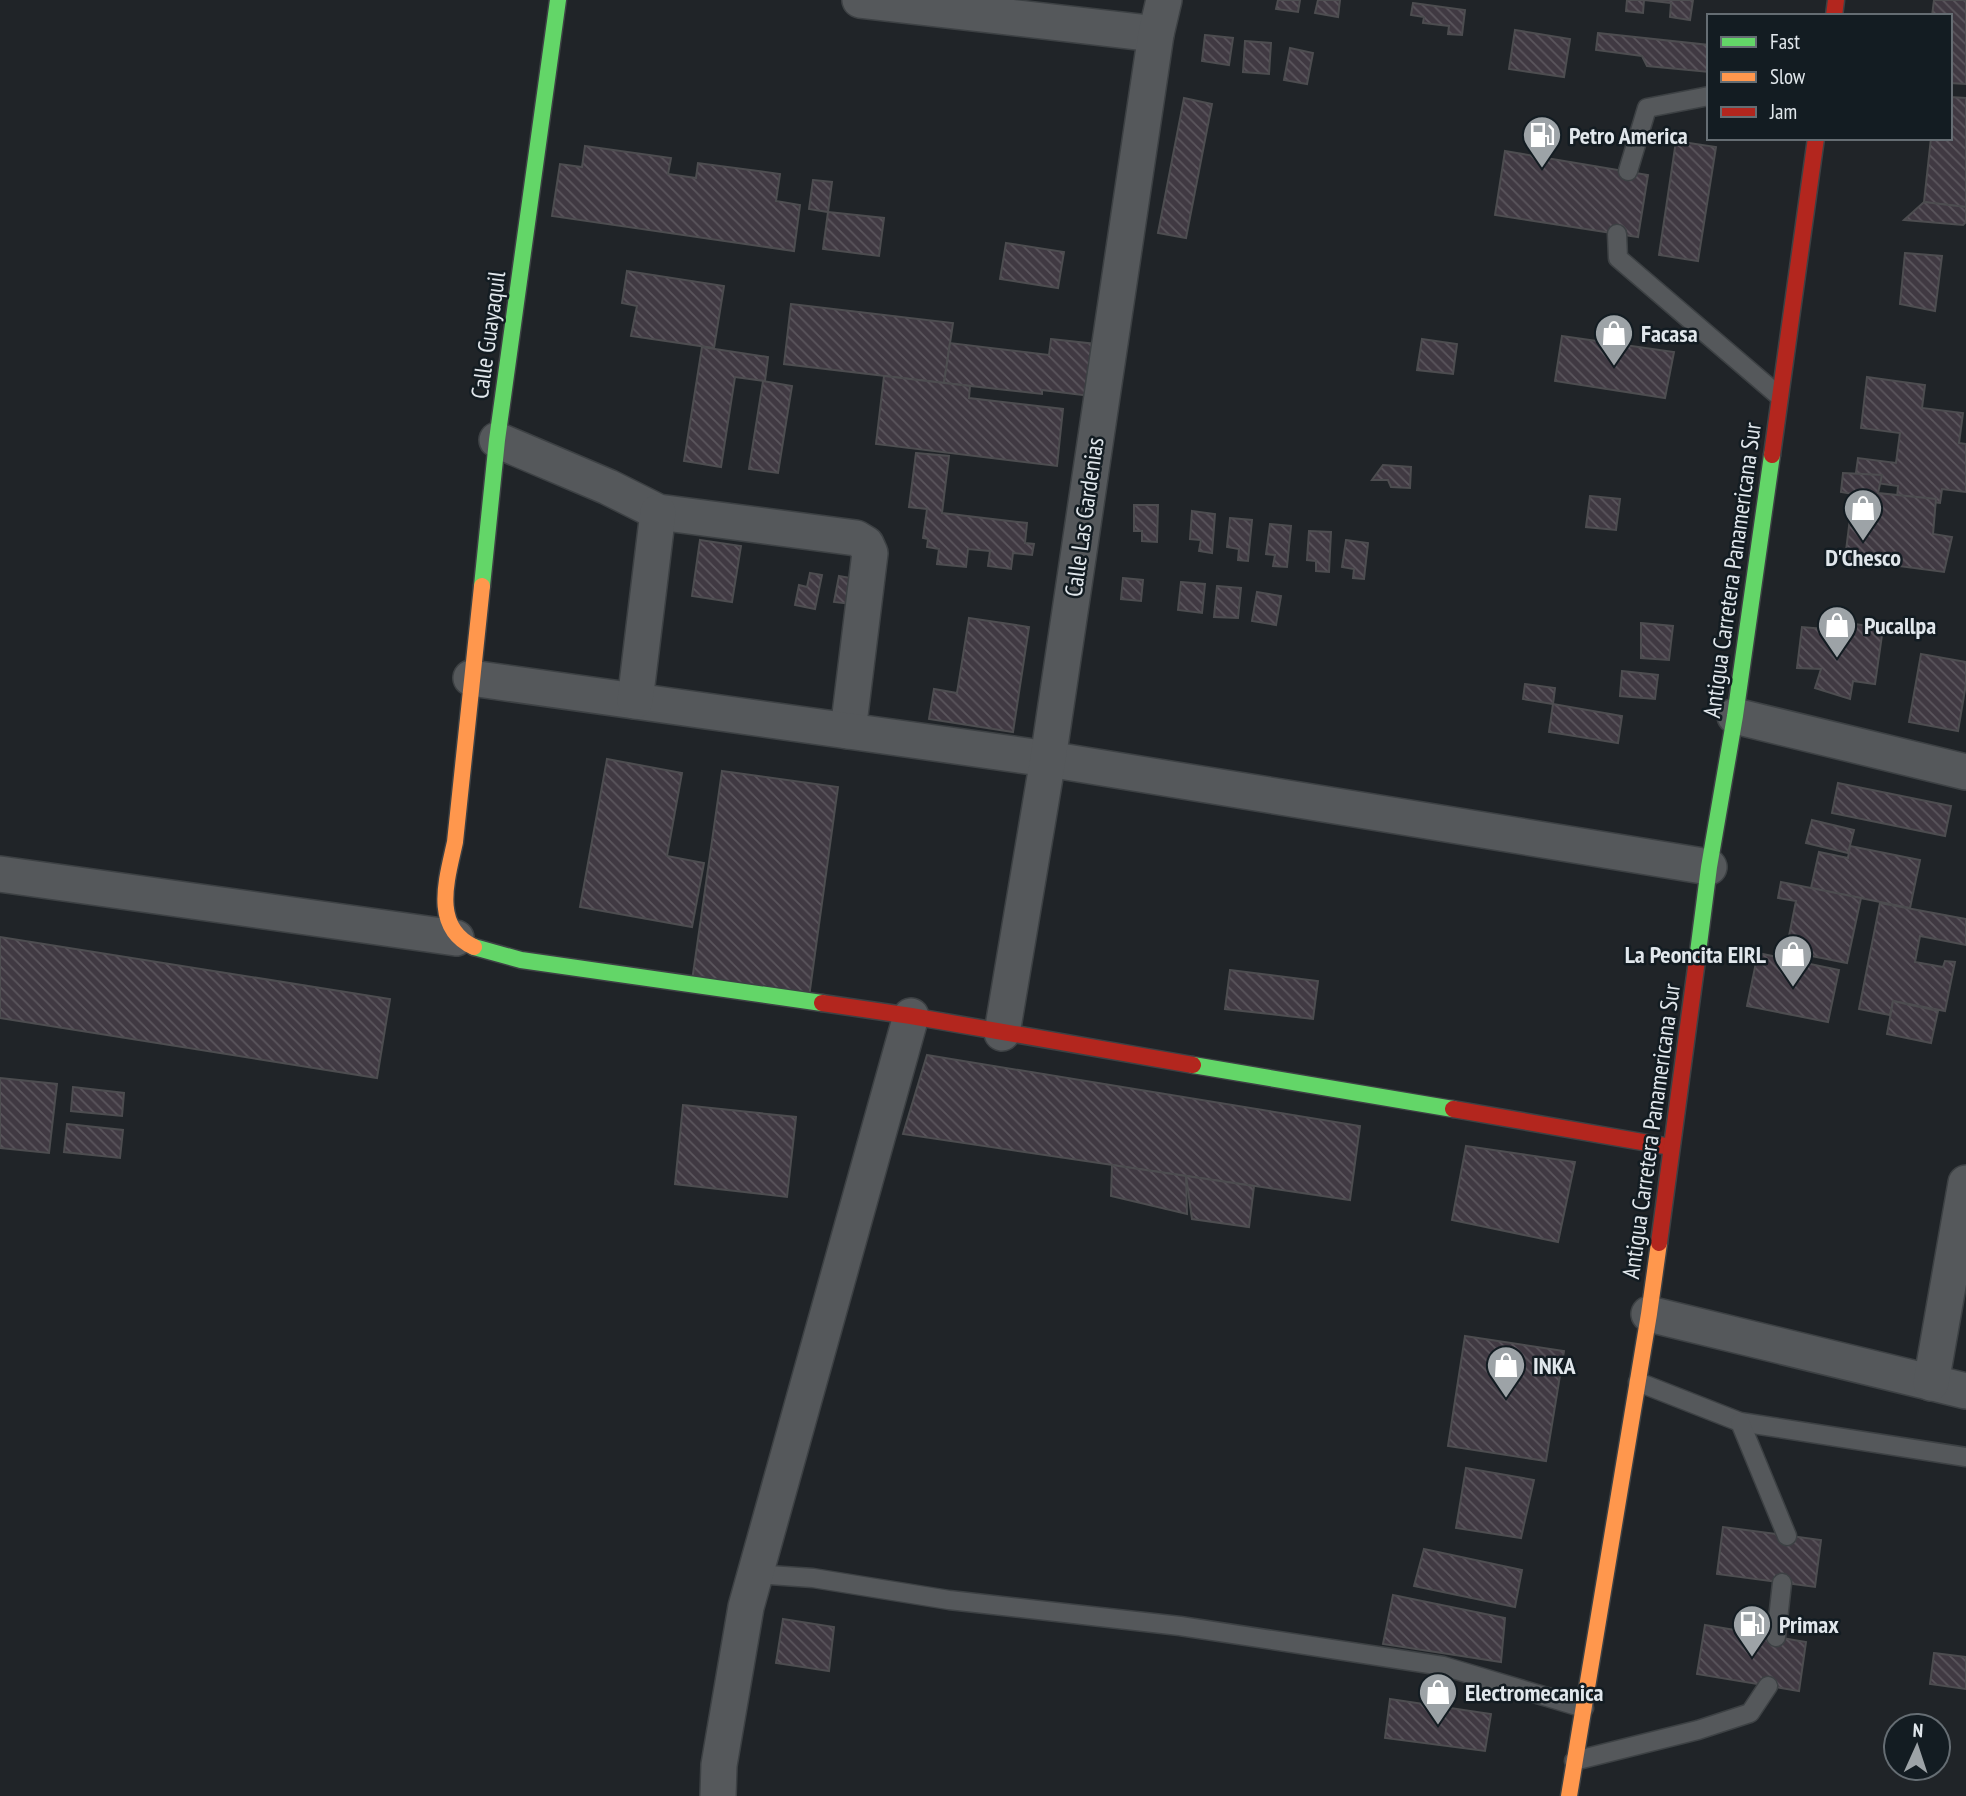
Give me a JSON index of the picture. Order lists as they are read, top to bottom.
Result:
{
  "streets": {
    "main road": ["Calle Guayaquil", "Antigua Carretera Panamericana Sur"],
    "street": ["Calle Las Gardenias"]
  },
  "places": {
    "fuel station": ["Petro America", "Primax"],
    "shop": [
      "Facasa",
      "D'Chesco",
      "Pucallpa",
      "La Peoncita EIRL",
      "INKA",
      "Electromecanica"
    ]
  },
  "legend": ["Fast", "Slow", "Jam"],
  "north": "top"
}
